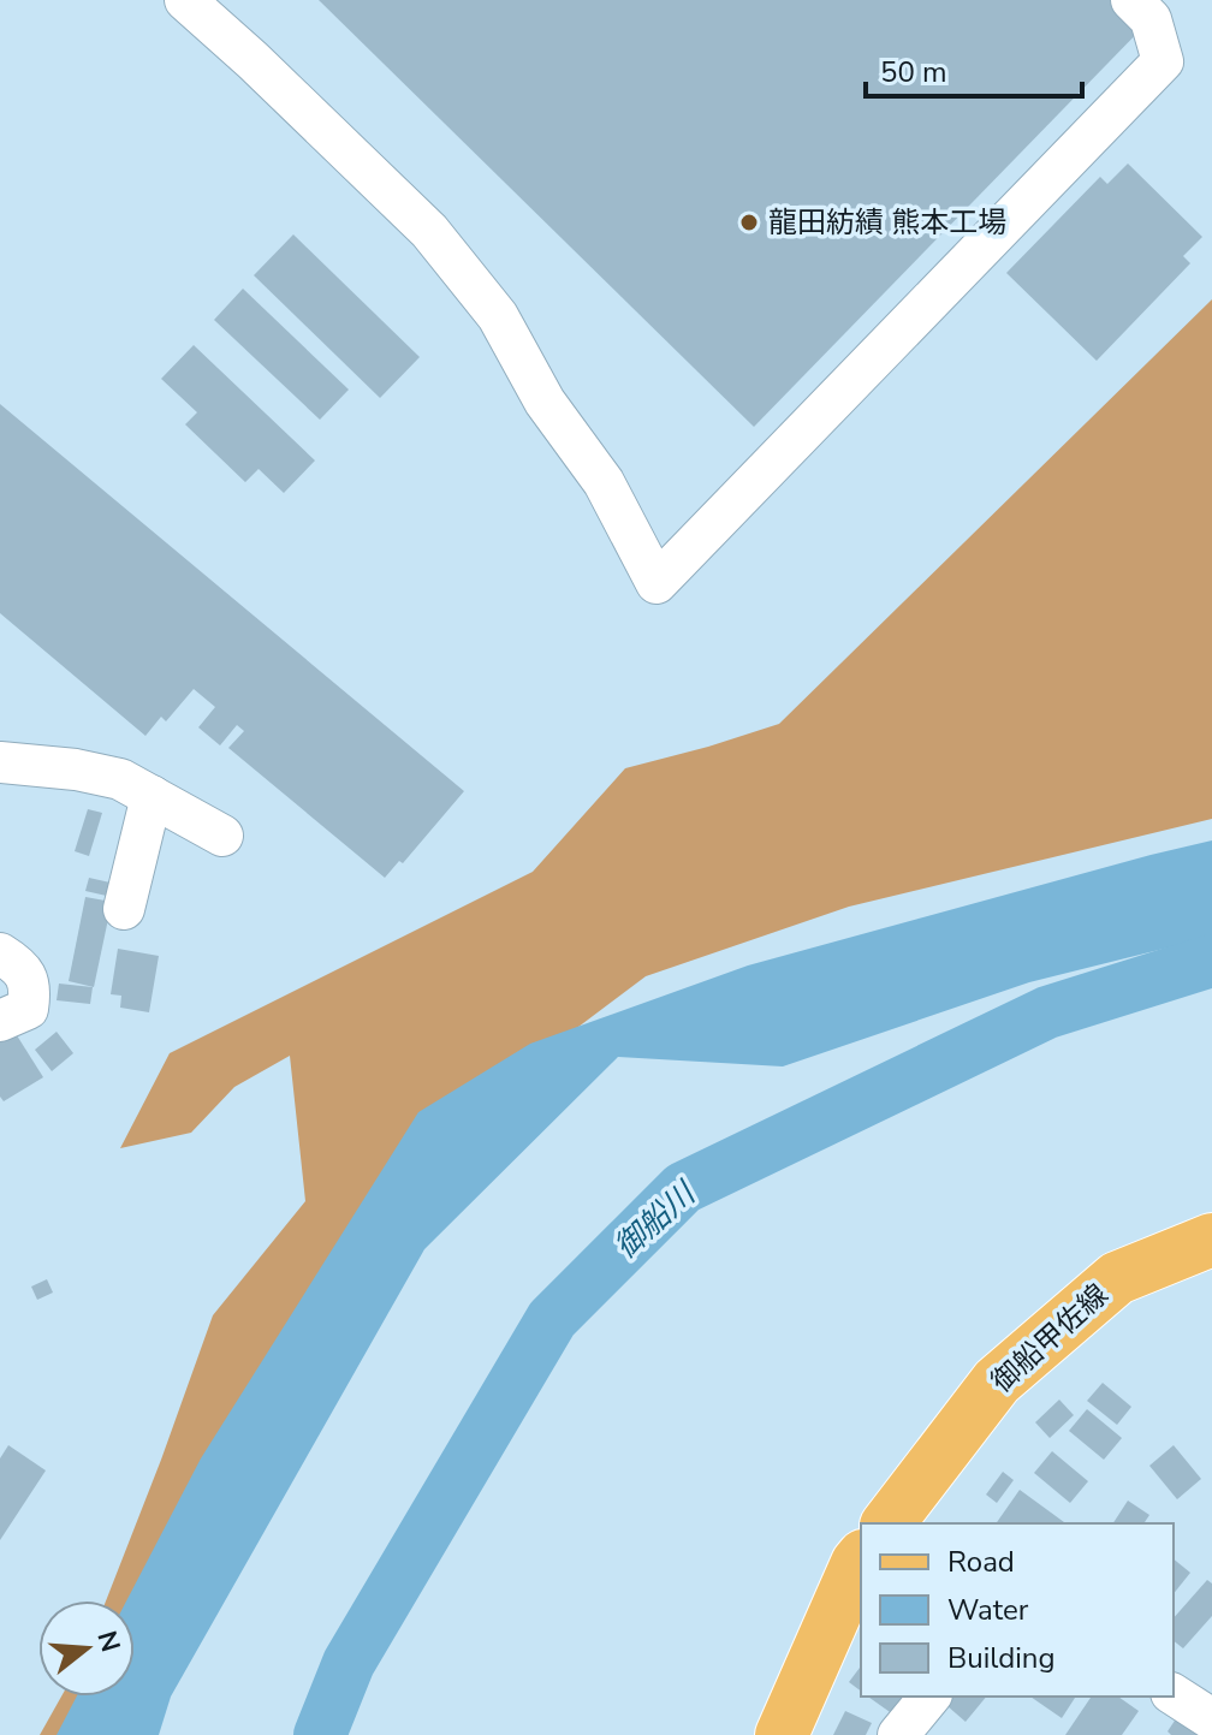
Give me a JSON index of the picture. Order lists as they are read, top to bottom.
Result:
{
  "streets": {
    "main road": ["御船甲佐線"]
  },
  "water": ["御船川"],
  "places": ["龍田紡績 熊本工場"],
  "legend": ["Road", "Water", "Building"],
  "scale_bar": "50 m",
  "north": "right"
}
